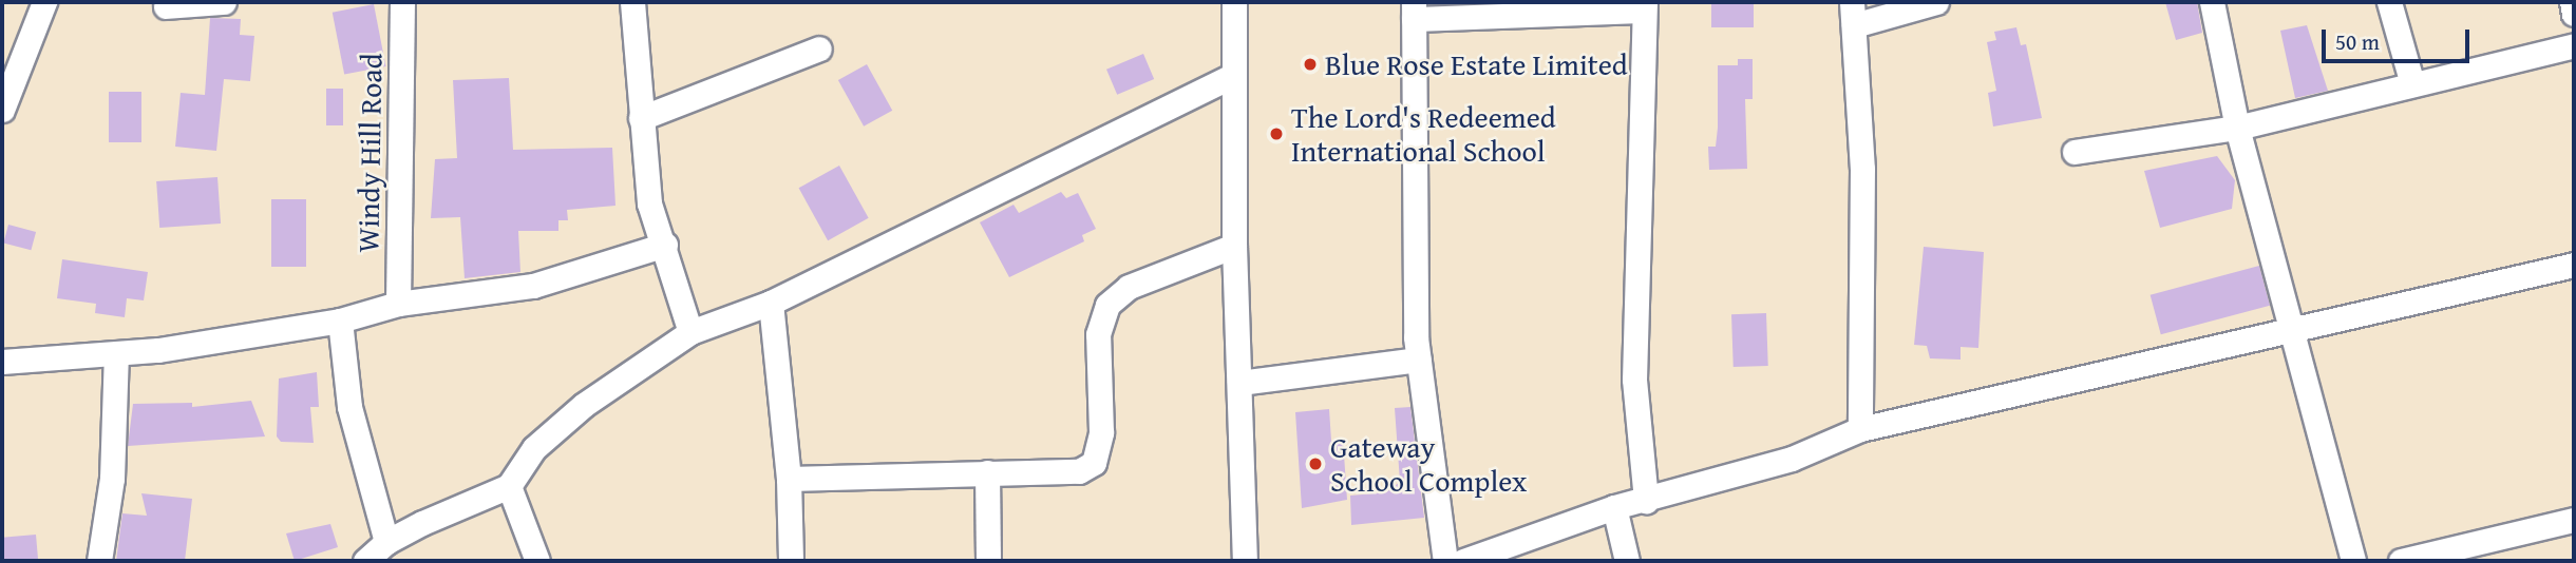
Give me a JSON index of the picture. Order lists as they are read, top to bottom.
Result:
{
  "streets": {
    "street": ["Windy Hill Road"]
  },
  "places": ["Blue Rose Estate Limited", "The Lord's Redeemed International School", "Gateway School Complex"],
  "scale_bar": "50 m"
}
